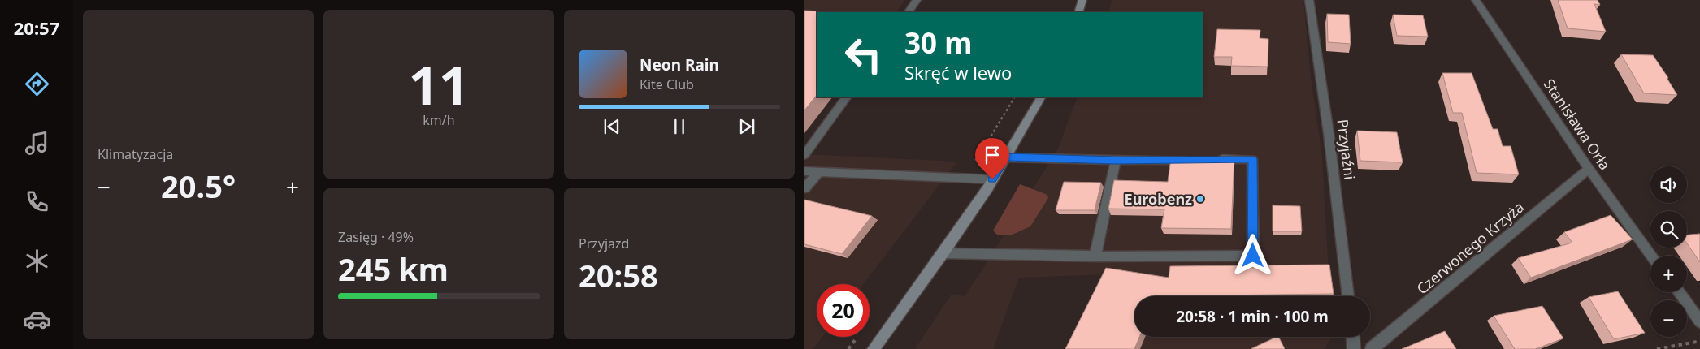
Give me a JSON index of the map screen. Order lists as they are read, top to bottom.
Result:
{
  "streets": {
    "street": ["Stanisława Orła", "Przyjaźni", "Czerwonego Krzyża"]
  },
  "crossings": [
    ["Stanisława Orła", "Czerwonego Krzyża"]
  ],
  "places": ["Eurobenz"],
  "page": {
    "tabs": "20:57",
    "tile": [
      "Klimatyzacja",
      ["11", "km/h"],
      ["Zasięg · 49%", "245 km"],
      ["Przyjazd", "20:58"]
    ],
    "turn": ["30 m", "Skręć w lewo"],
    "song": ["Neon Rain", "Kite Club"],
    "map_buttons": ["+", "−"],
    "heat": ["−", "20.5°", "+"],
    "limit": "20",
    "trip": "20:58 · 1 min · 100 m"
  }
}
